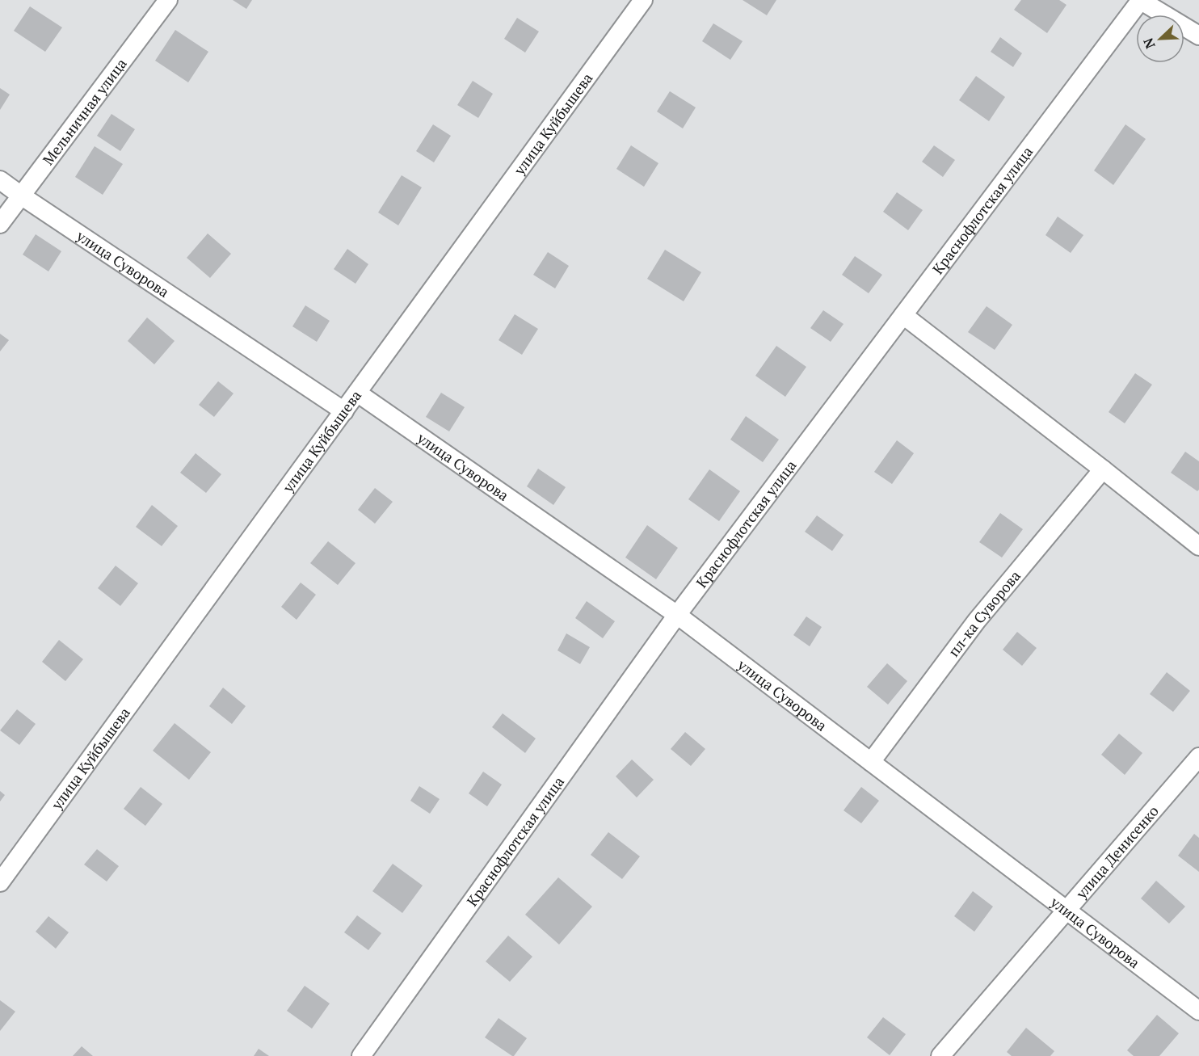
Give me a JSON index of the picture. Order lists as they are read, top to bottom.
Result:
{
  "streets": {
    "street": [
      "Мельничная улица",
      "улица Куйбышева",
      "Краснофлотская улица",
      "улица Суворова",
      "пл-ка Суворова",
      "улица Денисенко"
    ]
  },
  "crossings": [
    ["Мельничная улица", "улица Суворова"],
    ["улица Куйбышева", "улица Суворова"],
    ["Краснофлотская улица", "улица Суворова"],
    ["улица Суворова", "пл-ка Суворова"],
    ["улица Суворова", "улица Денисенко"]
  ],
  "north": "bottom left"
}
